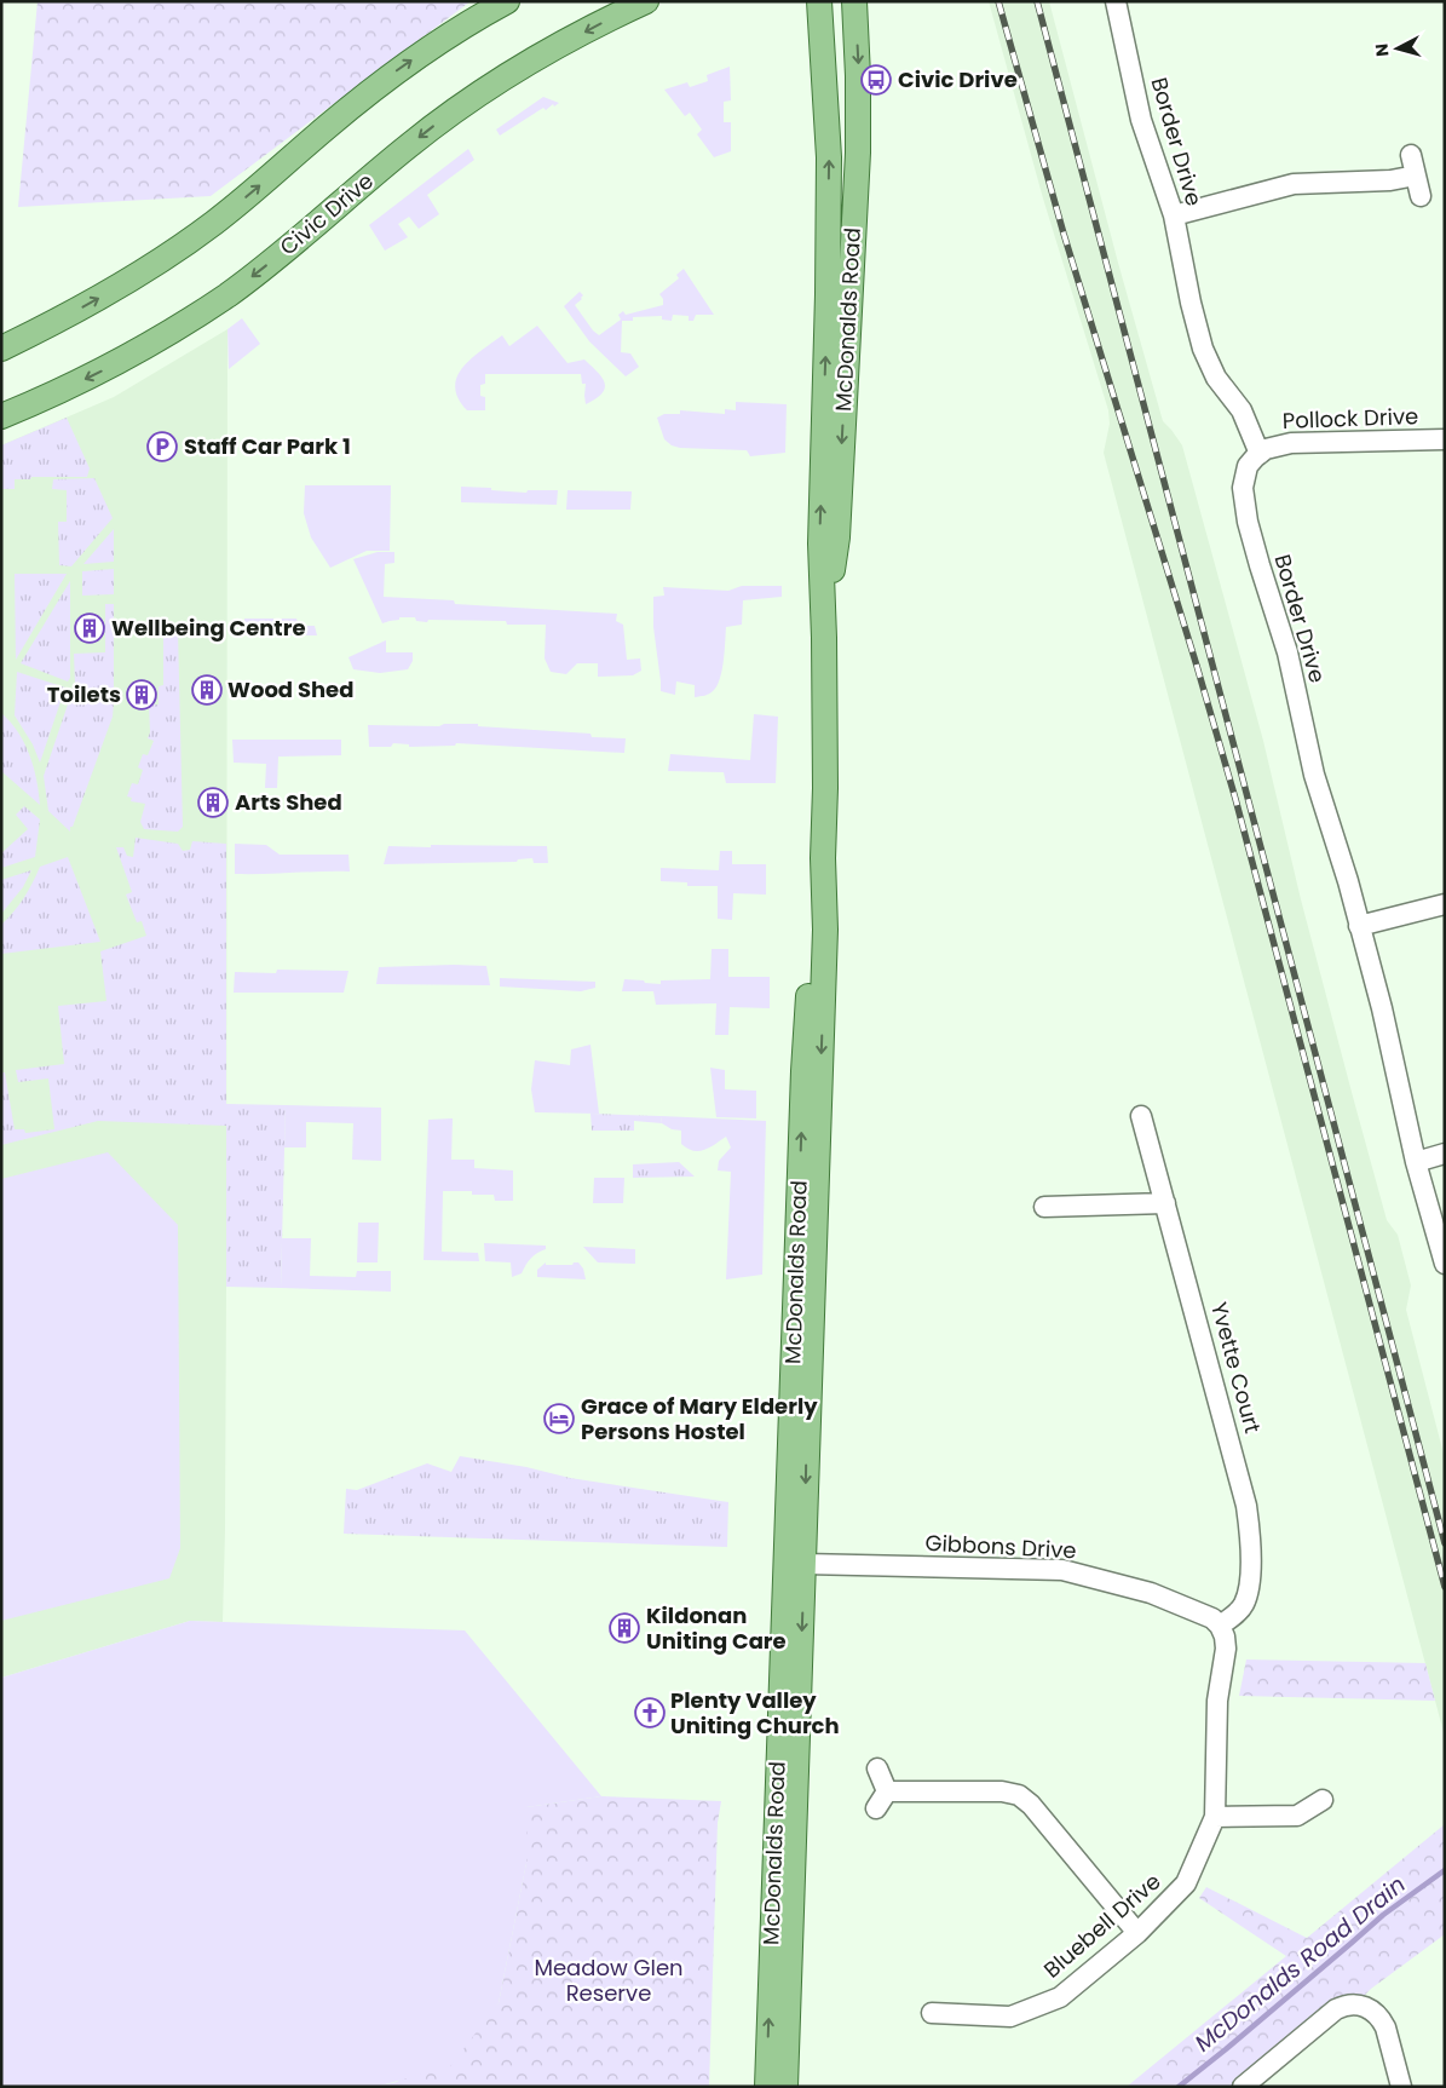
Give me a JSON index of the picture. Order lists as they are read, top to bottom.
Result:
{
  "streets": {
    "main road": ["Civic Drive", "McDonalds Road"],
    "street": [
      "Border Drive",
      "Pollock Drive",
      "Yvette Court",
      "Gibbons Drive",
      "Bluebell Drive"
    ]
  },
  "crossings": [
    ["Border Drive", "Pollock Drive"],
    ["McDonalds Road", "Gibbons Drive"],
    ["Yvette Court", "Gibbons Drive"],
    ["Yvette Court", "Bluebell Drive"],
    ["Gibbons Drive", "Bluebell Drive"]
  ],
  "water": ["McDonalds Road Drain"],
  "parks": ["Meadow Glen Reserve"],
  "places": {
    "bus stop": ["Civic Drive"],
    "parking": ["Staff Car Park 1"],
    "building": [
      "Wellbeing Centre",
      "Wood Shed",
      "Toilets",
      "Arts Shed",
      "Kildonan Uniting Care"
    ],
    "hotel": ["Grace of Mary Elderly Persons Hostel"],
    "church": ["Plenty Valley Uniting Church"]
  },
  "north": "left"
}
